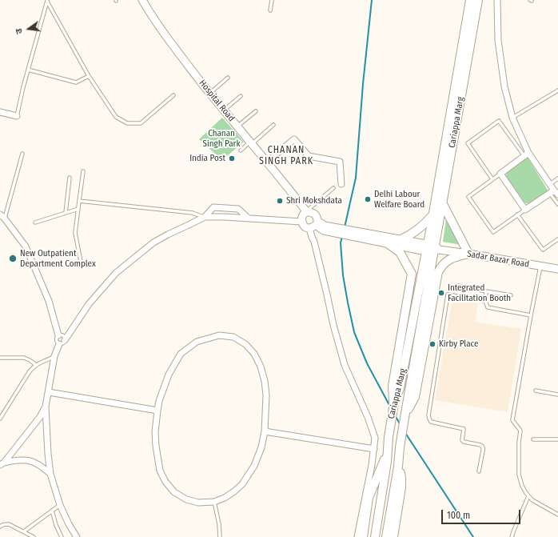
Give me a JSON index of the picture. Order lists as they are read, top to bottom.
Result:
{
  "streets": {
    "main road": ["Cariappa Marg"],
    "street": ["Hospital Road", "Sadar Bazar Road"]
  },
  "crossings": [
    ["Cariappa Marg", "Sadar Bazar Road"]
  ],
  "districts": ["CHANAN SINGH PARK"],
  "parks": ["Chanan Singh Park"],
  "places": [
    "India Post",
    "Delhi Labour Welfare Board",
    "Shri Mokshdata",
    "New Outpatient Department Complex",
    "Integrated Facilitation Booth",
    "Kirby Place"
  ],
  "scale_bar": "100 m",
  "north": "left"
}
